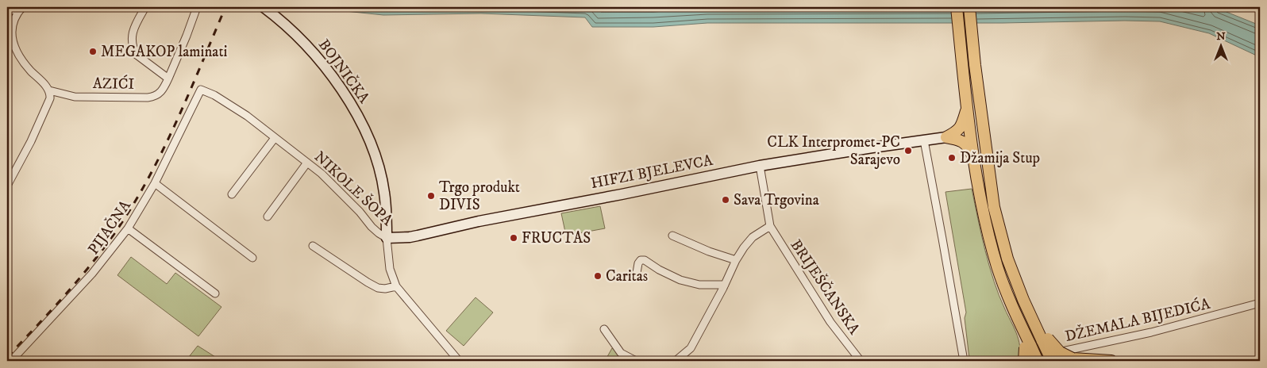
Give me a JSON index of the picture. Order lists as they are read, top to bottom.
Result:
{
  "streets": {
    "main road": ["BOJNIČKA", "HIFZI BJELEVCA"],
    "street": [
      "AZIĆI",
      "NIKOLE ŠOPA",
      "PIJAČNA",
      "BRIJEŠČANSKA",
      "DŽEMALA BIJEDIĆA"
    ]
  },
  "crossings": [
    ["BOJNIČKA", "HIFZI BJELEVCA"],
    ["BOJNIČKA", "NIKOLE ŠOPA"],
    ["HIFZI BJELEVCA", "NIKOLE ŠOPA"],
    ["NIKOLE ŠOPA", "PIJAČNA"]
  ],
  "places": [
    "MEGAKOP laminati",
    "CLK Interpromet-PC Sarajevo",
    "Džamija Stup",
    "Trgo produkt DIVIS",
    "Sava Trgovina",
    "FRUCTAS",
    "Caritas"
  ],
  "north": "top"
}
